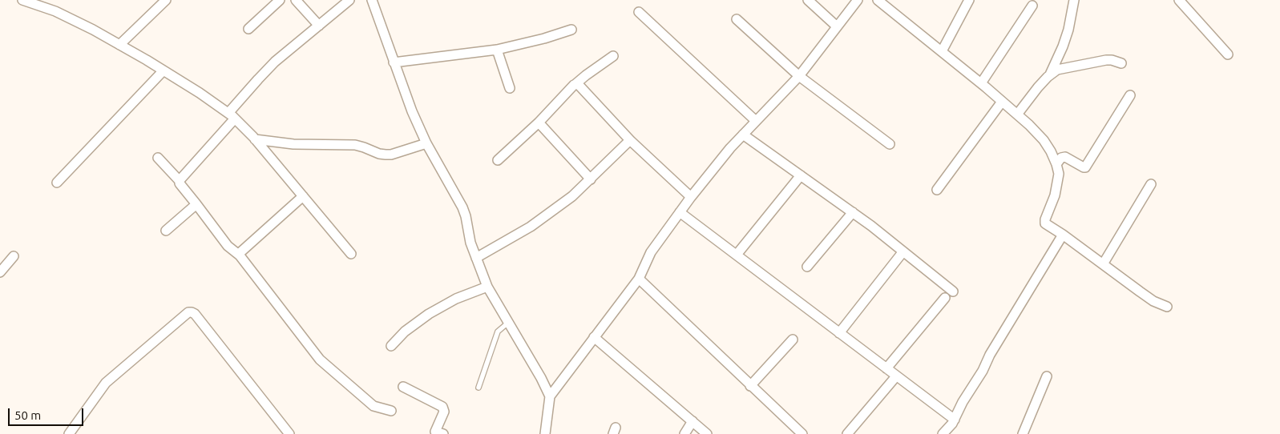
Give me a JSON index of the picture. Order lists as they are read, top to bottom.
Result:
{
  "scale_bar": "50 m"
}
